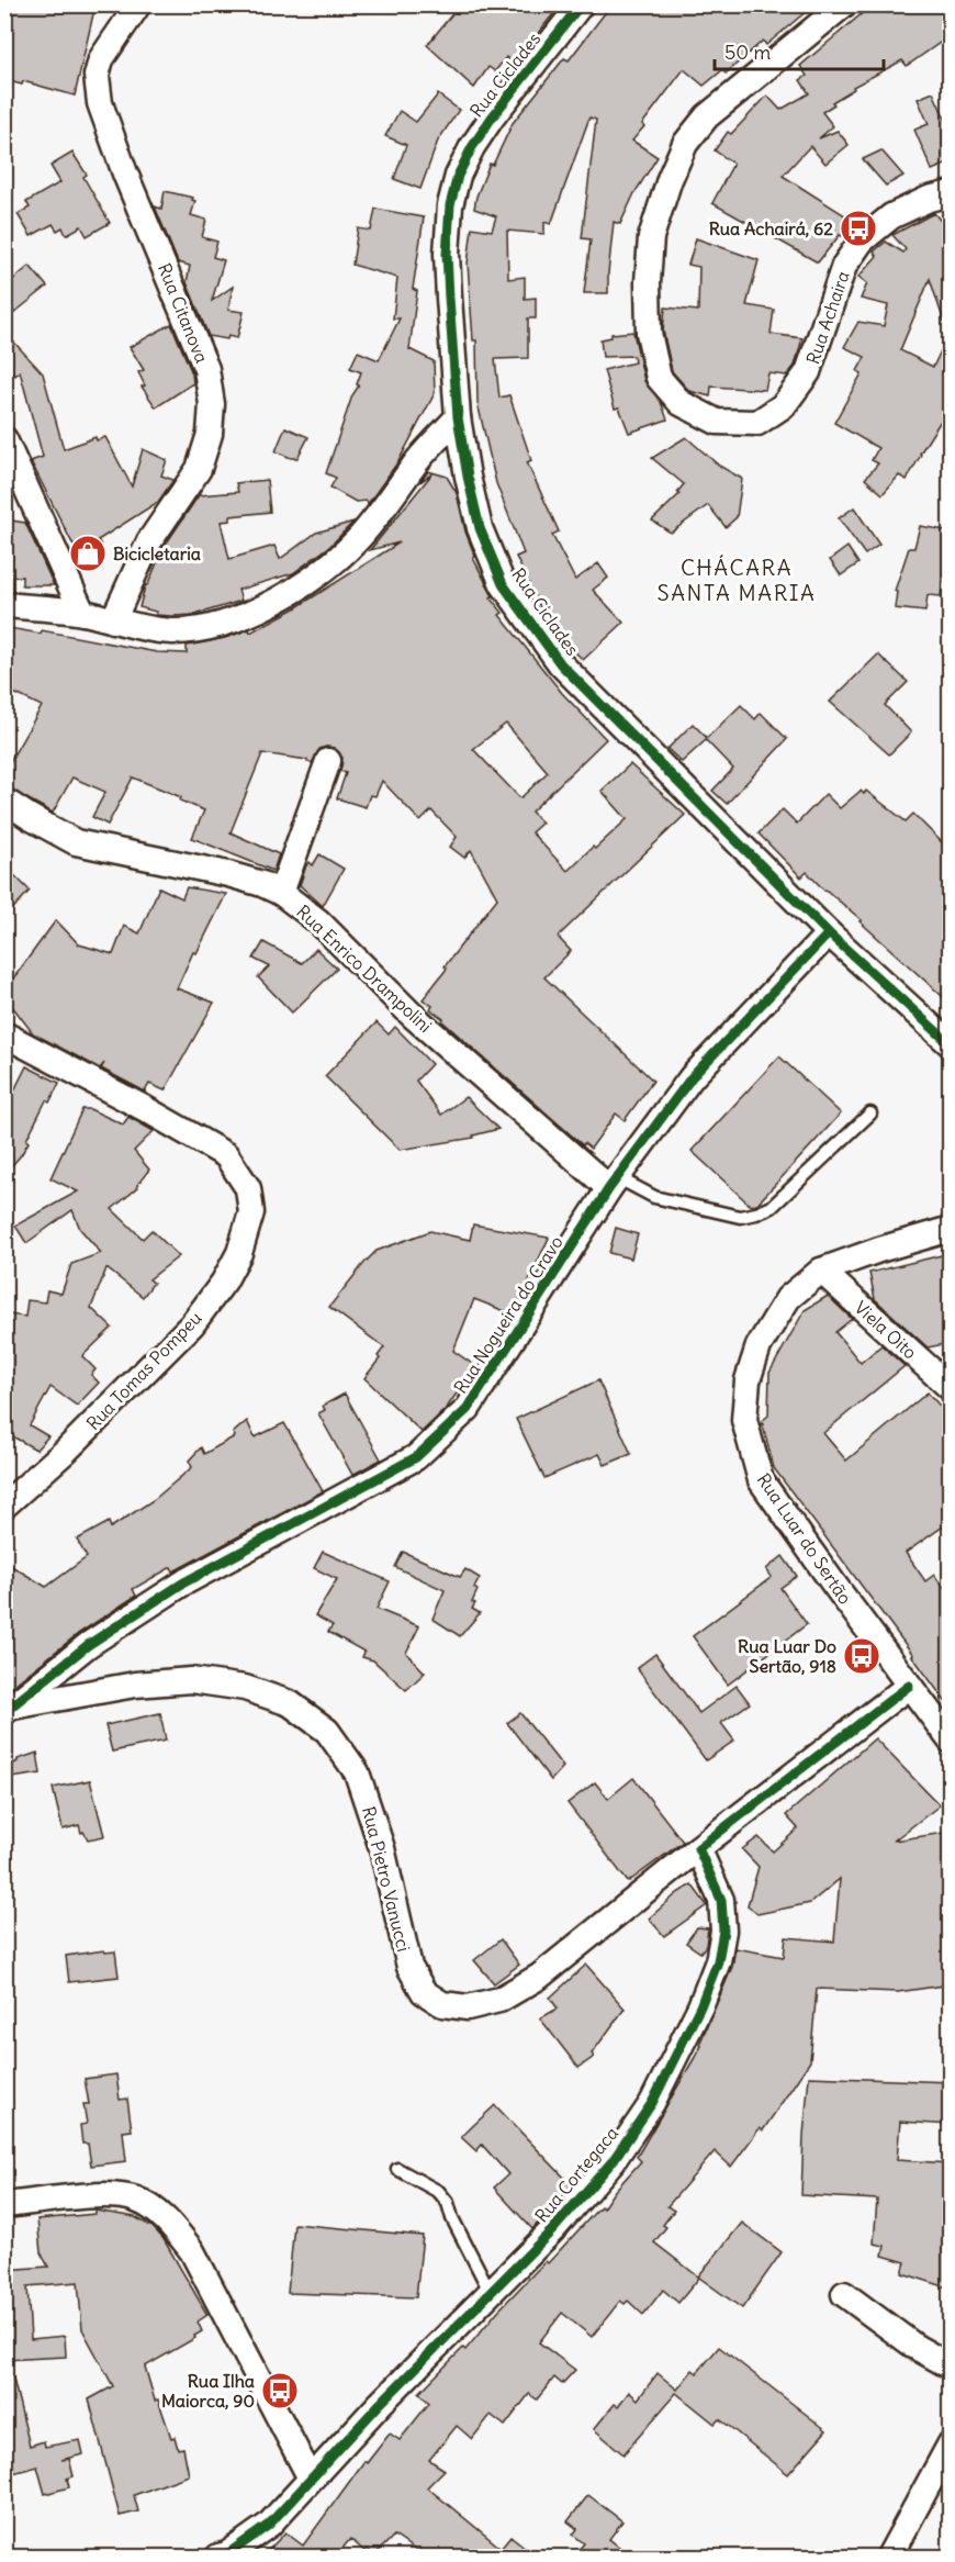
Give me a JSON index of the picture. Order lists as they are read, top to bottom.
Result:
{
  "streets": {
    "street": [
      "Rua Ciclades",
      "Rua Citanova",
      "Rua Achaira",
      "Rua Enrico Drampolini",
      "Rua Nogueira do Cravo",
      "Viela Oito",
      "Rua Tomas Pompeu",
      "Rua Luar do Sertão",
      "Rua Pietro Vanucci",
      "Rua Cortegaca"
    ]
  },
  "crossings": [
    ["Rua Ciclades", "Rua Nogueira do Cravo"],
    ["Rua Enrico Drampolini", "Rua Nogueira do Cravo"],
    ["Rua Nogueira do Cravo", "Rua Pietro Vanucci"],
    ["Viela Oito", "Rua Luar do Sertão"],
    ["Rua Pietro Vanucci", "Rua Cortegaca"]
  ],
  "districts": ["CHÁCARA SANTA MARIA"],
  "places": {
    "bus stop": ["Rua Achairá, 62", "Rua Luar Do Sertão, 918", "Rua Ilha Maiorca, 90"],
    "shop": ["Bicicletaria"]
  },
  "scale_bar": "50 m"
}
